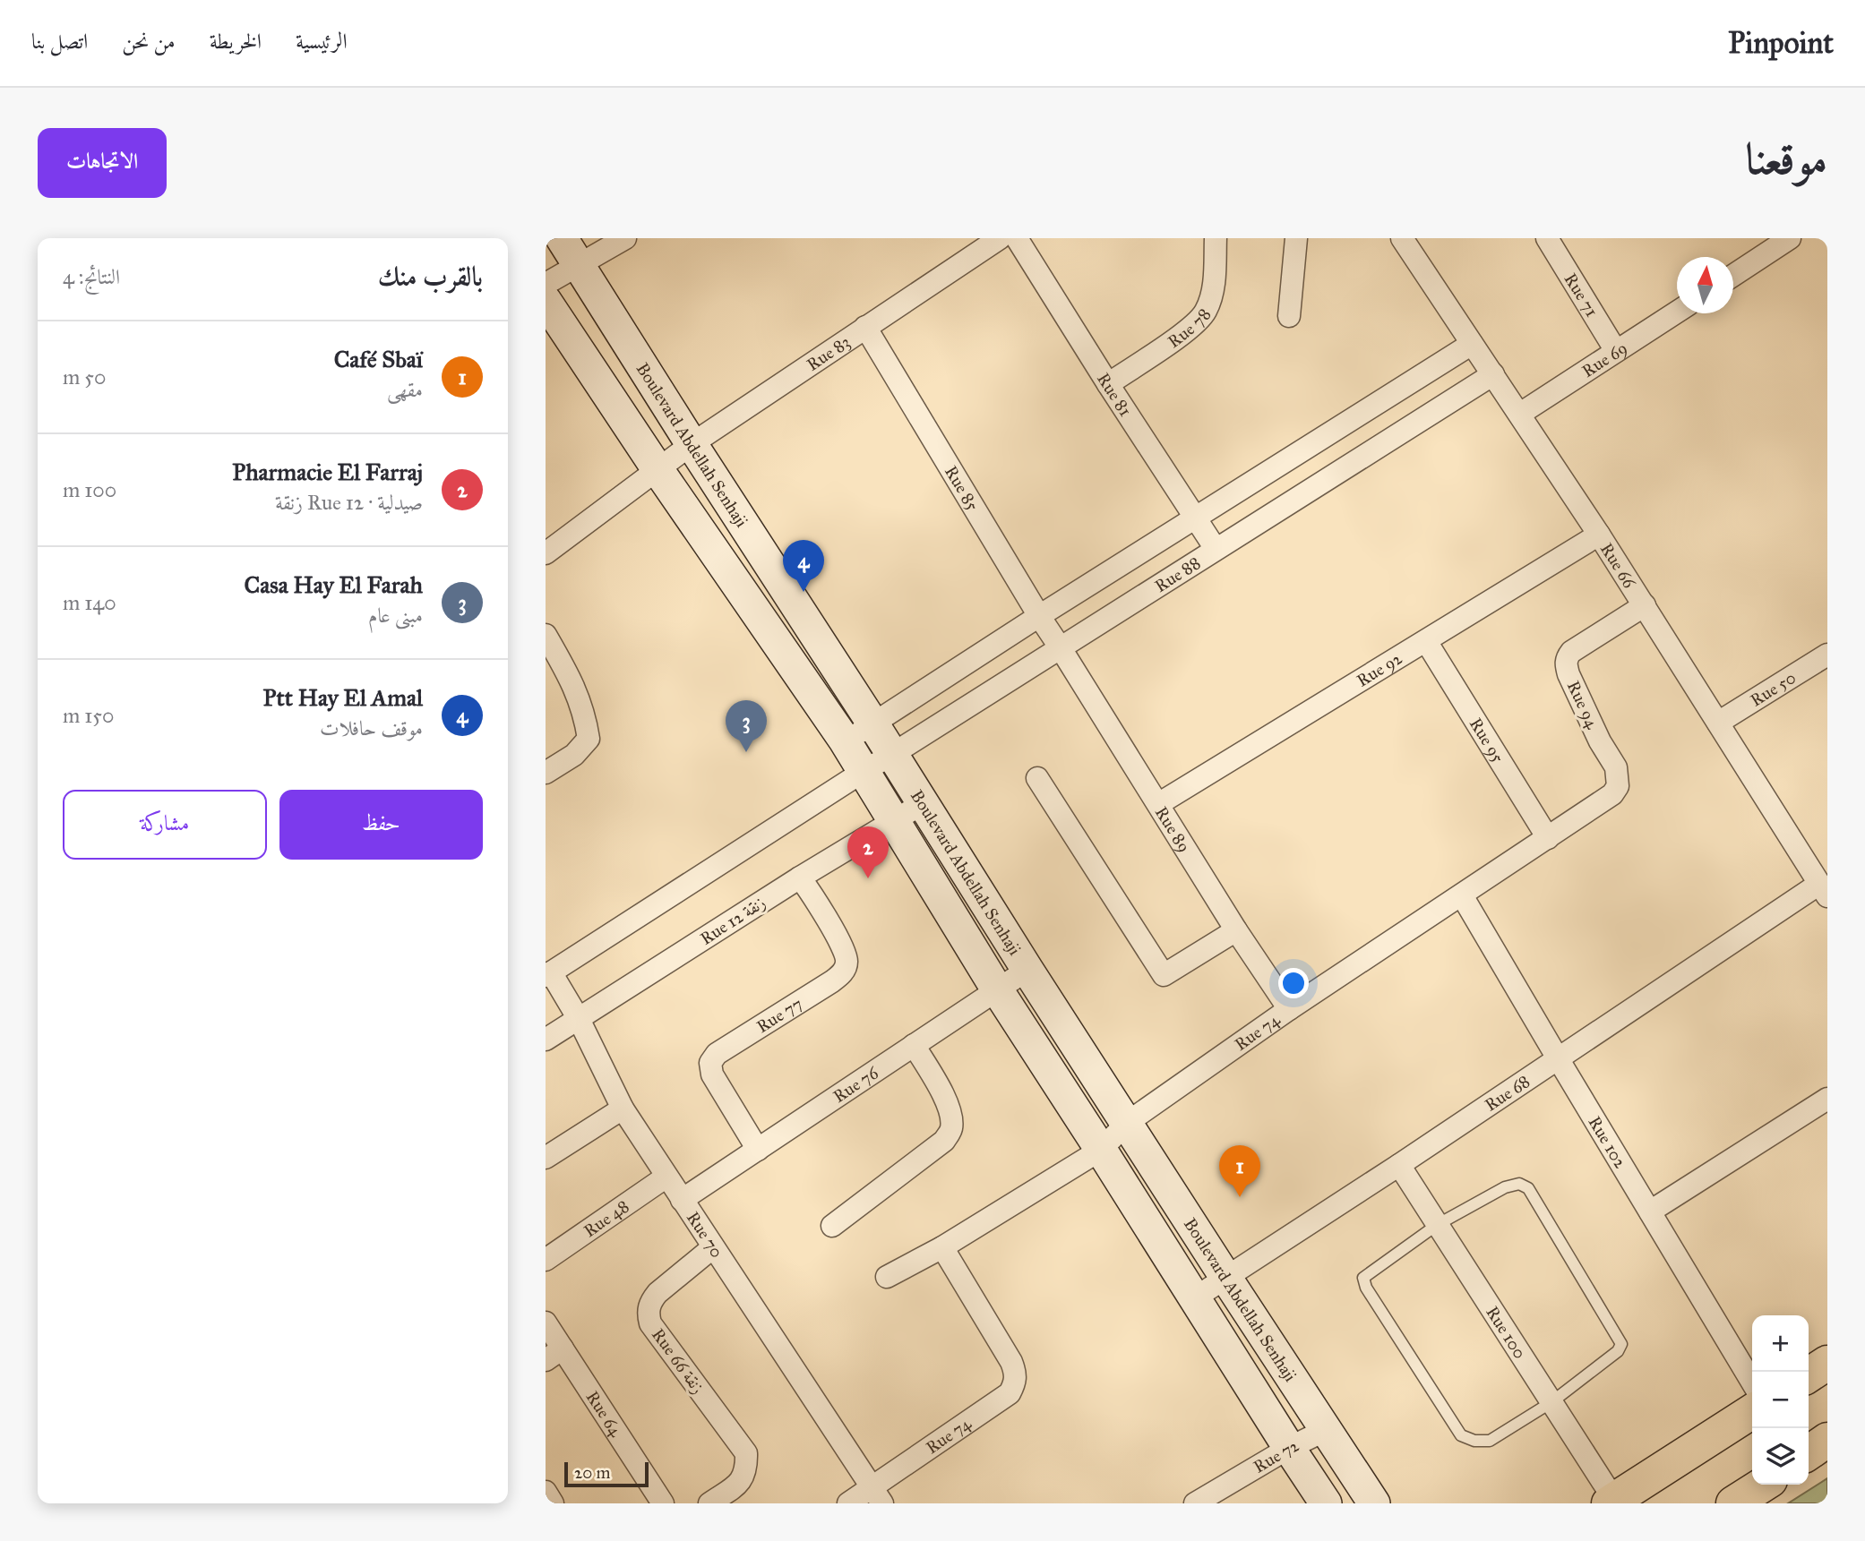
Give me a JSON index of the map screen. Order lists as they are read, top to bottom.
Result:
{
  "streets": {
    "street": [
      "Rue 71",
      "Rue 78",
      "Rue 83",
      "Rue 69",
      "Rue 81",
      "Boulevard Abdellah Senhaji",
      "Rue 85",
      "Rue 66",
      "Rue 88",
      "Rue 92",
      "Rue 50",
      "Rue 94",
      "Rue 95",
      "Rue 89",
      "Rue 12 زنقة",
      "Rue 77",
      "Rue 74",
      "Rue 76",
      "Rue 68",
      "Rue 102",
      "Rue 48",
      "Rue 70",
      "Rue 100",
      "Rue 66 زنقة",
      "Rue 64",
      "Rue 72"
    ]
  },
  "crossings": [
    ["Rue 71", "Rue 69"],
    ["Rue 78", "Rue 81"],
    ["Rue 83", "Boulevard Abdellah Senhaji"],
    ["Rue 83", "Rue 85"],
    ["Rue 69", "Rue 66"],
    ["Rue 81", "Rue 88"],
    ["Boulevard Abdellah Senhaji", "Rue 88"],
    ["Boulevard Abdellah Senhaji", "Rue 12 زنقة"],
    ["Boulevard Abdellah Senhaji", "Rue 74"],
    ["Boulevard Abdellah Senhaji", "Rue 76"],
    ["Boulevard Abdellah Senhaji", "Rue 68"],
    ["Boulevard Abdellah Senhaji", "Rue 72"],
    ["Rue 85", "Rue 88"],
    ["Rue 85", "Rue 89"],
    ["Rue 66", "Rue 88"],
    ["Rue 66", "Rue 92"],
    ["Rue 66", "Rue 50"],
    ["Rue 66", "Rue 94"],
    ["Rue 66", "Rue 68"],
    ["Rue 88", "Rue 89"],
    ["Rue 88", "Rue 70"],
    ["Rue 92", "Rue 95"],
    ["Rue 92", "Rue 89"],
    ["Rue 94", "Rue 74"],
    ["Rue 95", "Rue 74"],
    ["Rue 89", "Rue 74"],
    ["Rue 12 زنقة", "Rue 77"],
    ["Rue 12 زنقة", "Rue 70"],
    ["Rue 77", "Rue 76"],
    ["Rue 74", "Rue 102"],
    ["Rue 74", "Rue 70"],
    ["Rue 76", "Rue 70"],
    ["Rue 68", "Rue 102"],
    ["Rue 68", "Rue 100"],
    ["Rue 48", "Rue 70"],
    ["Rue 70", "Rue 66 زنقة"]
  ],
  "scale_bar": "20 m",
  "north": "top",
  "page": {
    "header": "Pinpoint",
    "nav": [
      "الرئيسية",
      "الخريطة",
      "من نحن",
      "اتصل بنا"
    ],
    "title": "موقعنا",
    "buttons": [
      "الاتجاهات",
      ["حفظ", "مشاركة"]
    ],
    "heading": ["بالقرب منك", "النتائج: 4"],
    "list": [
      {
        "mark": "1",
        "name": "Café Sbaï",
        "note": "مقهى",
        "value": "50 m"
      },
      {
        "mark": "2",
        "name": "Pharmacie El Farraj",
        "note": "صيدلية · Rue 12 زنقة",
        "value": "100 m"
      },
      {
        "mark": "3",
        "name": "Casa Hay El Farah",
        "note": "مبنى عام",
        "value": "140 m"
      },
      {
        "mark": "4",
        "name": "Ptt Hay El Amal",
        "note": "موقف حافلات",
        "value": "150 m"
      }
    ],
    "pins": [
      "4",
      "3",
      "2",
      "1"
    ],
    "map_buttons": ["+", "−"],
    "scale": "20 m"
  }
}
